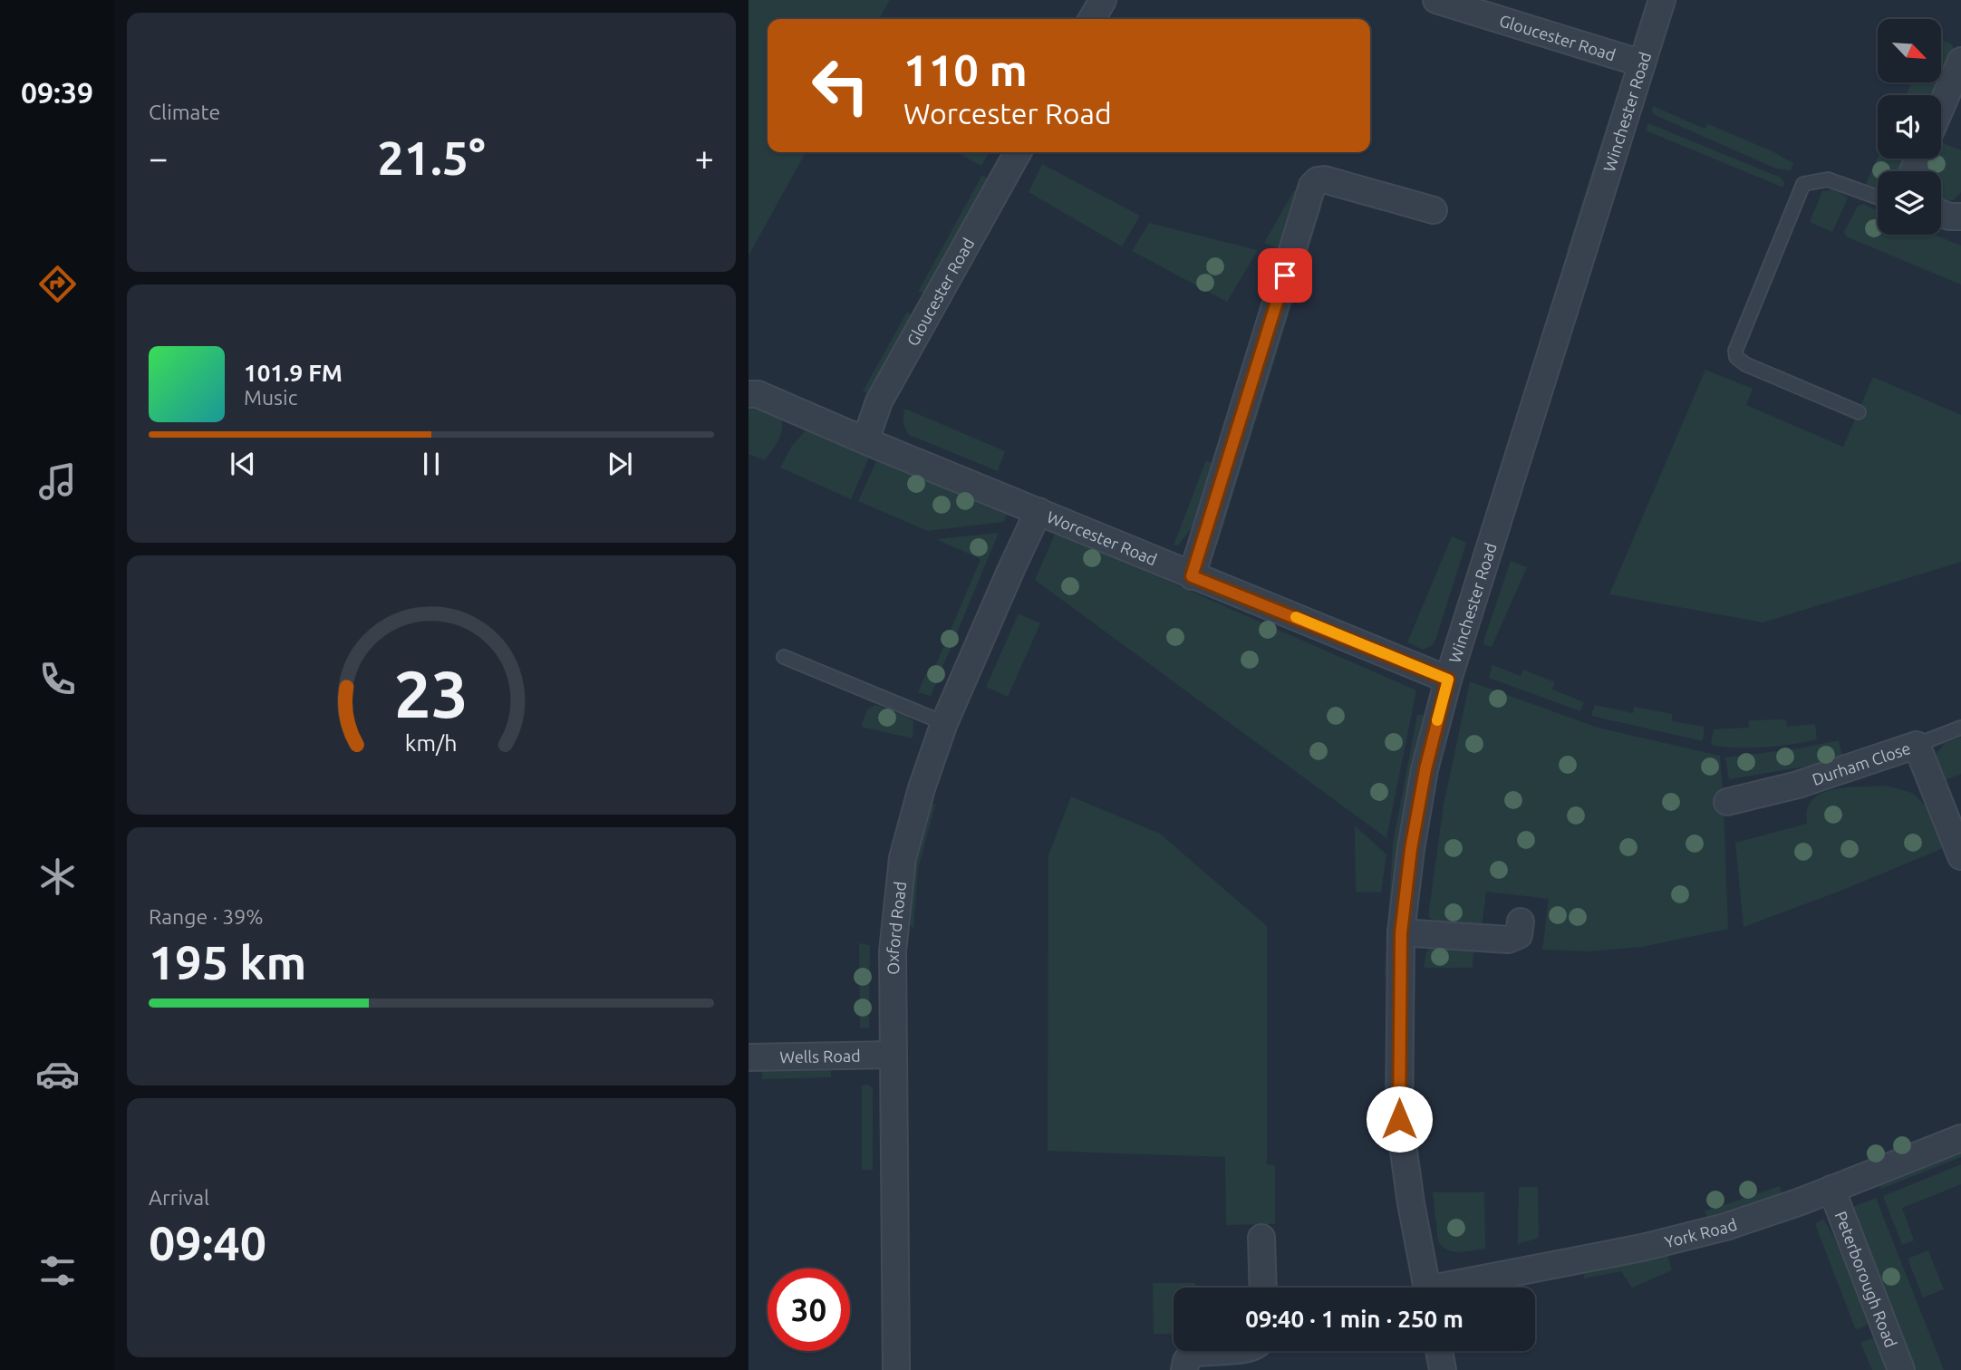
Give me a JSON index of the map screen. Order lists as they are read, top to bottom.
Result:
{
  "streets": {
    "street": [
      "Gloucester Road",
      "Winchester Road",
      "Worcester Road",
      "Durham Close",
      "Oxford Road",
      "Wells Road",
      "York Road",
      "Peterborough Road"
    ]
  },
  "crossings": [
    ["Gloucester Road", "Winchester Road"],
    ["Gloucester Road", "Worcester Road"],
    ["Winchester Road", "Worcester Road"],
    ["Worcester Road", "Oxford Road"],
    ["Oxford Road", "Wells Road"],
    ["York Road", "Peterborough Road"]
  ],
  "north": "bottom right",
  "page": {
    "tabs": "09:39",
    "tile": [
      "Climate",
      ["Range · 39%", "195 km"],
      ["Arrival", "09:40"]
    ],
    "turn": ["110 m", "Worcester Road"],
    "heat": ["−", "21.5°", "+"],
    "song": ["101.9 FM", "Music"],
    "limit": "30",
    "trip": "09:40 · 1 min · 250 m",
    "gauge": ["23", "km/h"]
  }
}
